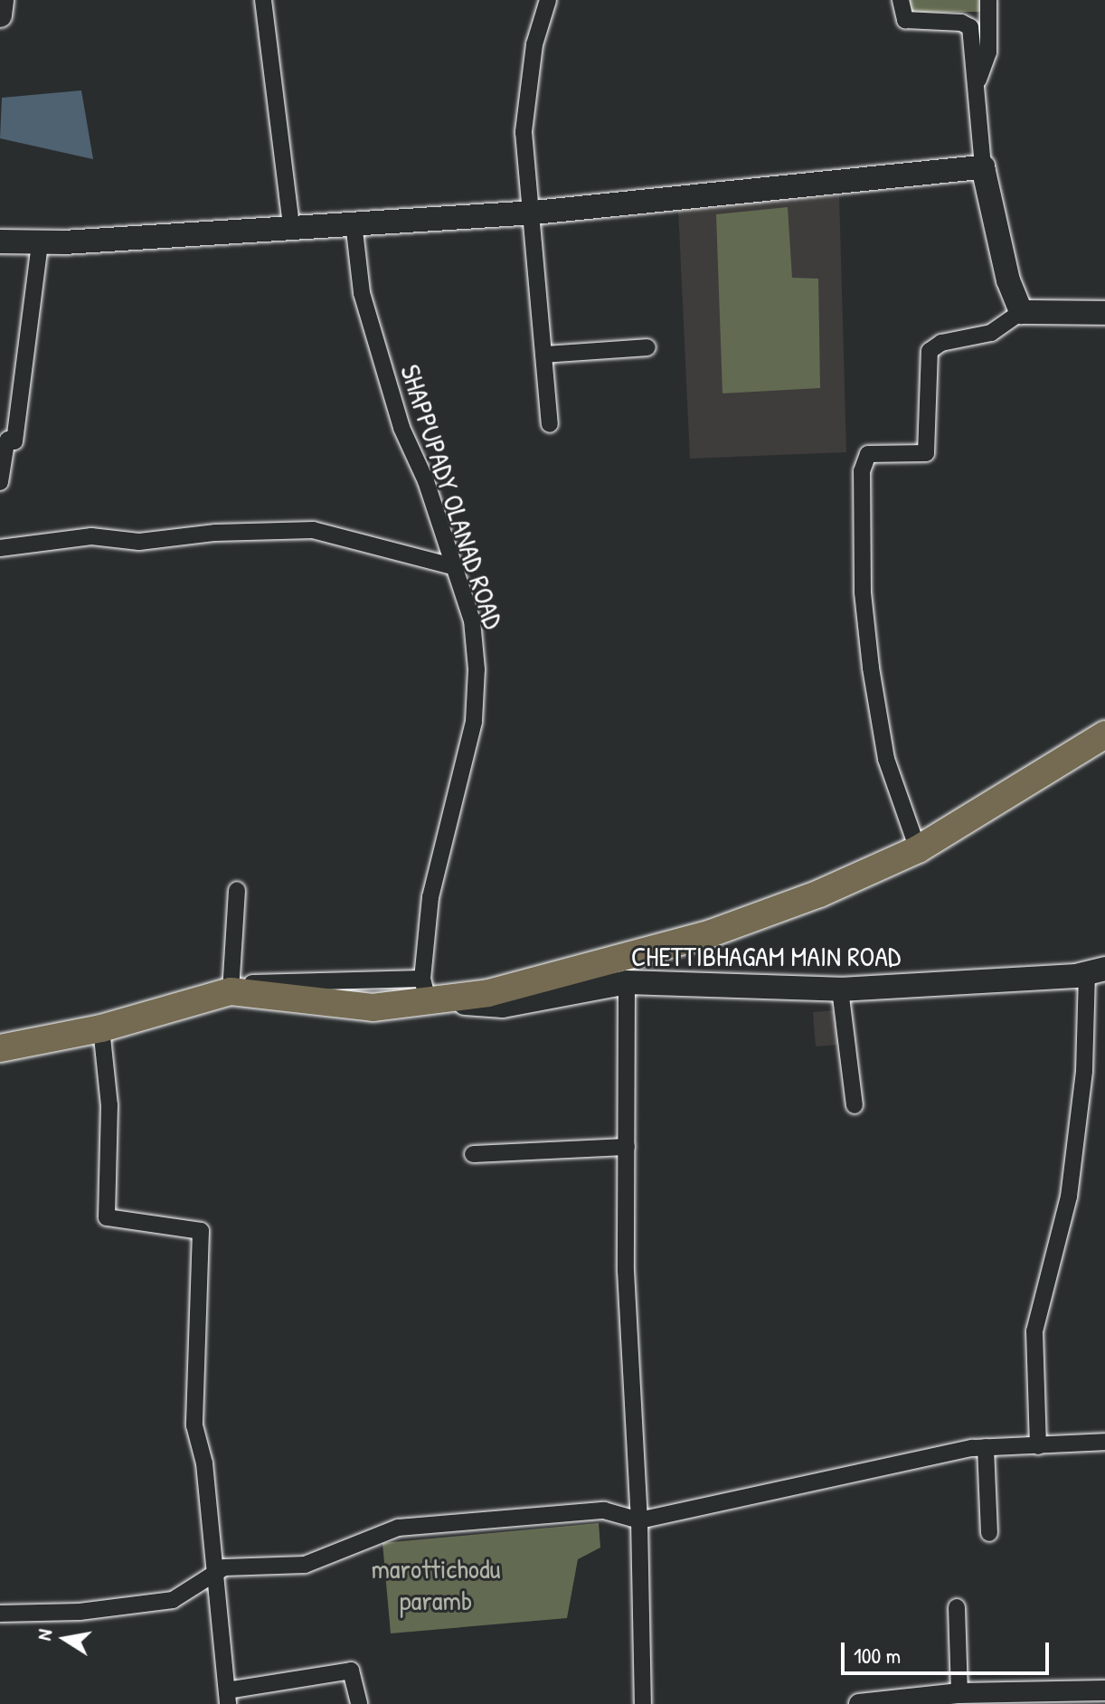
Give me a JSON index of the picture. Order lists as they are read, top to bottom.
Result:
{
  "streets": {
    "main road": ["CHETTIBHAGAM MAIN ROAD"],
    "street": ["SHAPPUPADY OLANAD ROAD"]
  },
  "crossings": [
    ["SHAPPUPADY OLANAD ROAD", "CHETTIBHAGAM MAIN ROAD"]
  ],
  "parks": ["marottichodu paramb"],
  "scale_bar": "100 m",
  "north": "left"
}
